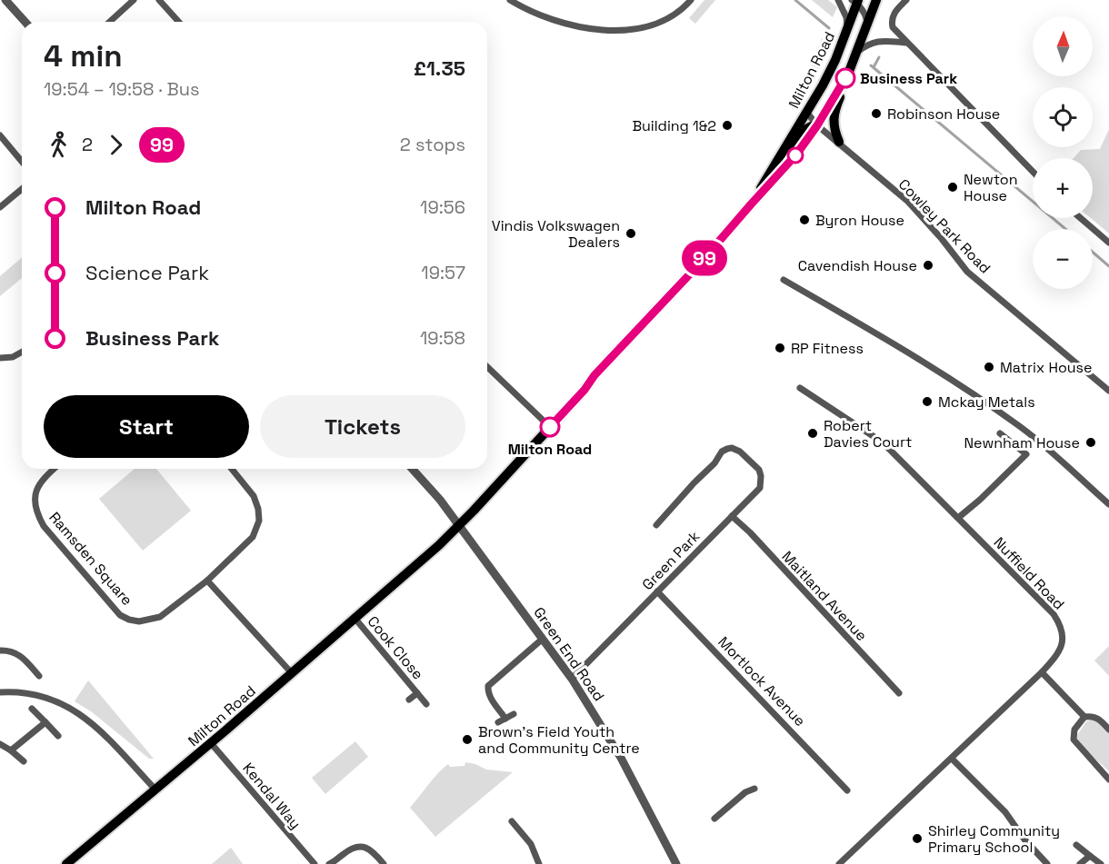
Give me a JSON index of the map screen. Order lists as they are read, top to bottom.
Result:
{
  "streets": {
    "main road": ["Milton Road"],
    "street": [
      "Cowley Park Road",
      "Ramsden Square",
      "Green Park",
      "Nuffield Road",
      "Maitland Avenue",
      "Cook Close",
      "Green End Road",
      "Mortlock Avenue",
      "Kendal Way"
    ]
  },
  "crossings": [
    ["Milton Road", "Cowley Park Road"],
    ["Milton Road", "Cook Close"],
    ["Milton Road", "Green End Road"],
    ["Milton Road", "Kendal Way"],
    ["Green Park", "Maitland Avenue"],
    ["Green Park", "Green End Road"],
    ["Green Park", "Mortlock Avenue"]
  ],
  "places": [
    "Business Park",
    "Robinson House",
    "Building 1&2",
    "Newton House",
    "Byron House",
    "Vindis Volkswagen Dealers",
    "Cavendish House",
    "RP Fitness",
    "Matrix House",
    "Mckay Metals",
    "Milton Road",
    "Robert Davies Court",
    "Newnham House",
    "Brown's Field Youth and Community Centre",
    "Shirley Community Primary School"
  ],
  "lines": ["bus line 99"],
  "north": "top",
  "page": {
    "on_map": "99",
    "map_buttons": ["+", "−"],
    "heading": ["4 min", "19:54 – 19:58 · Bus", "£1.35"],
    "legs": ["2", "99", "2 stops"],
    "list": [
      {
        "name": "Milton Road",
        "value": "19:56"
      },
      {
        "name": "Science Park",
        "value": "19:57"
      },
      {
        "name": "Business Park",
        "value": "19:58"
      }
    ],
    "buttons": ["Start", "Tickets"]
  }
}
